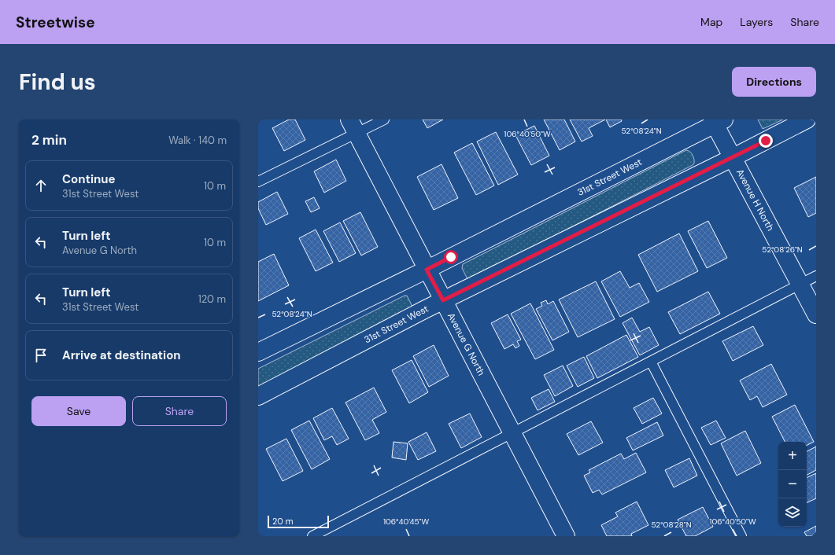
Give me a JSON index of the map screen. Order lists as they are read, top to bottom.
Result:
{
  "streets": {
    "street": ["31st Street West", "Avenue H North", "Avenue G North"]
  },
  "crossings": [
    ["31st Street West", "Avenue H North"],
    ["31st Street West", "Avenue G North"]
  ],
  "scale_bar": "20 m",
  "page": {
    "header": "Streetwise",
    "nav": ["Map", "Layers", "Share"],
    "buttons": [
      "Directions",
      ["Save", "Share"]
    ],
    "title": "Find us",
    "heading": ["2 min", "Walk · 140 m"],
    "list": [
      ["Continue", "31st Street West", "10 m"],
      ["Turn left", "Avenue G North", "10 m"],
      ["Turn left", "31st Street West", "120 m"],
      "Arrive at destination"
    ],
    "map_buttons": ["+", "−"],
    "scale": "20 m"
  },
  "coordinates": [
    "52°08'24\"N",
    "106°40'50\"W",
    "52°08'26\"N",
    "106°40'45\"W",
    "52°08'28\"N"
  ]
}
